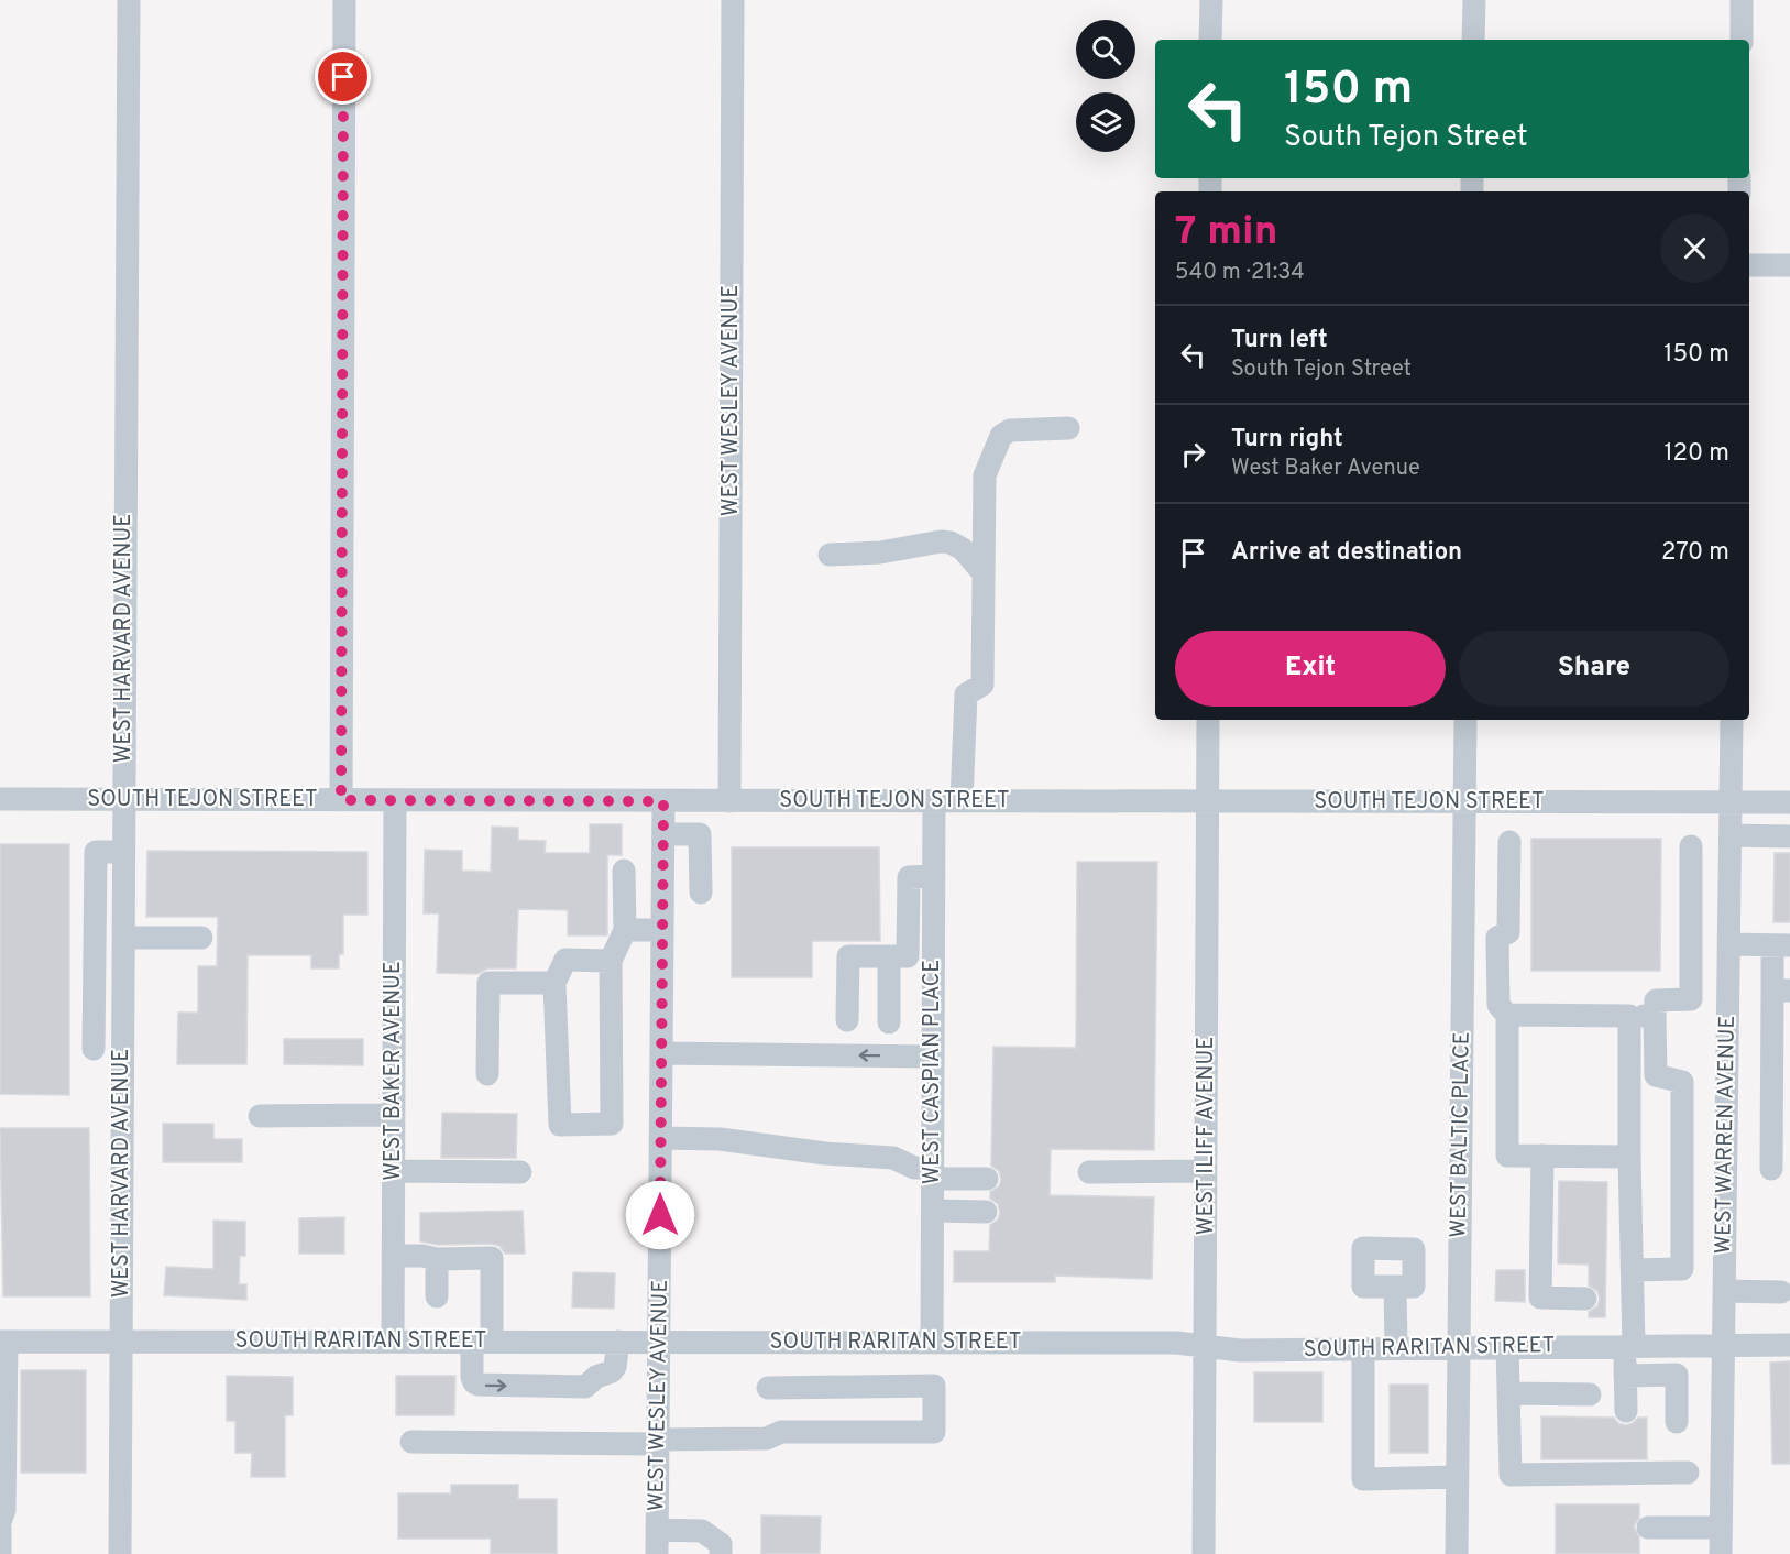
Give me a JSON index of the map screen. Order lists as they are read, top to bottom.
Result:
{
  "streets": {
    "street": [
      "WEST WESLEY AVENUE",
      "WEST HARVARD AVENUE",
      "SOUTH TEJON STREET",
      "WEST BAKER AVENUE",
      "WEST CASPIAN PLACE",
      "WEST BALTIC PLACE",
      "WEST WARREN AVENUE",
      "WEST ILIFF AVENUE",
      "SOUTH RARITAN STREET"
    ]
  },
  "crossings": [
    ["WEST WESLEY AVENUE", "SOUTH TEJON STREET"],
    ["WEST WESLEY AVENUE", "SOUTH RARITAN STREET"],
    ["WEST HARVARD AVENUE", "SOUTH TEJON STREET"],
    ["WEST HARVARD AVENUE", "SOUTH RARITAN STREET"],
    ["SOUTH TEJON STREET", "WEST BAKER AVENUE"],
    ["SOUTH TEJON STREET", "WEST CASPIAN PLACE"],
    ["SOUTH TEJON STREET", "WEST BALTIC PLACE"],
    ["SOUTH TEJON STREET", "WEST WARREN AVENUE"],
    ["SOUTH TEJON STREET", "WEST ILIFF AVENUE"],
    ["WEST BAKER AVENUE", "SOUTH RARITAN STREET"],
    ["WEST CASPIAN PLACE", "SOUTH RARITAN STREET"],
    ["WEST BALTIC PLACE", "SOUTH RARITAN STREET"],
    ["WEST WARREN AVENUE", "SOUTH RARITAN STREET"],
    ["WEST ILIFF AVENUE", "SOUTH RARITAN STREET"]
  ],
  "page": {
    "turn": ["150 m", "South Tejon Street"],
    "heading": ["7 min", "540 m · 21:34"],
    "list": [
      {
        "name": "Turn left",
        "note": "South Tejon Street",
        "value": "150 m"
      },
      {
        "name": "Turn right",
        "note": "West Baker Avenue",
        "value": "120 m"
      },
      {
        "name": "Arrive at destination",
        "value": "270 m"
      }
    ],
    "buttons": ["Exit", "Share"]
  }
}
